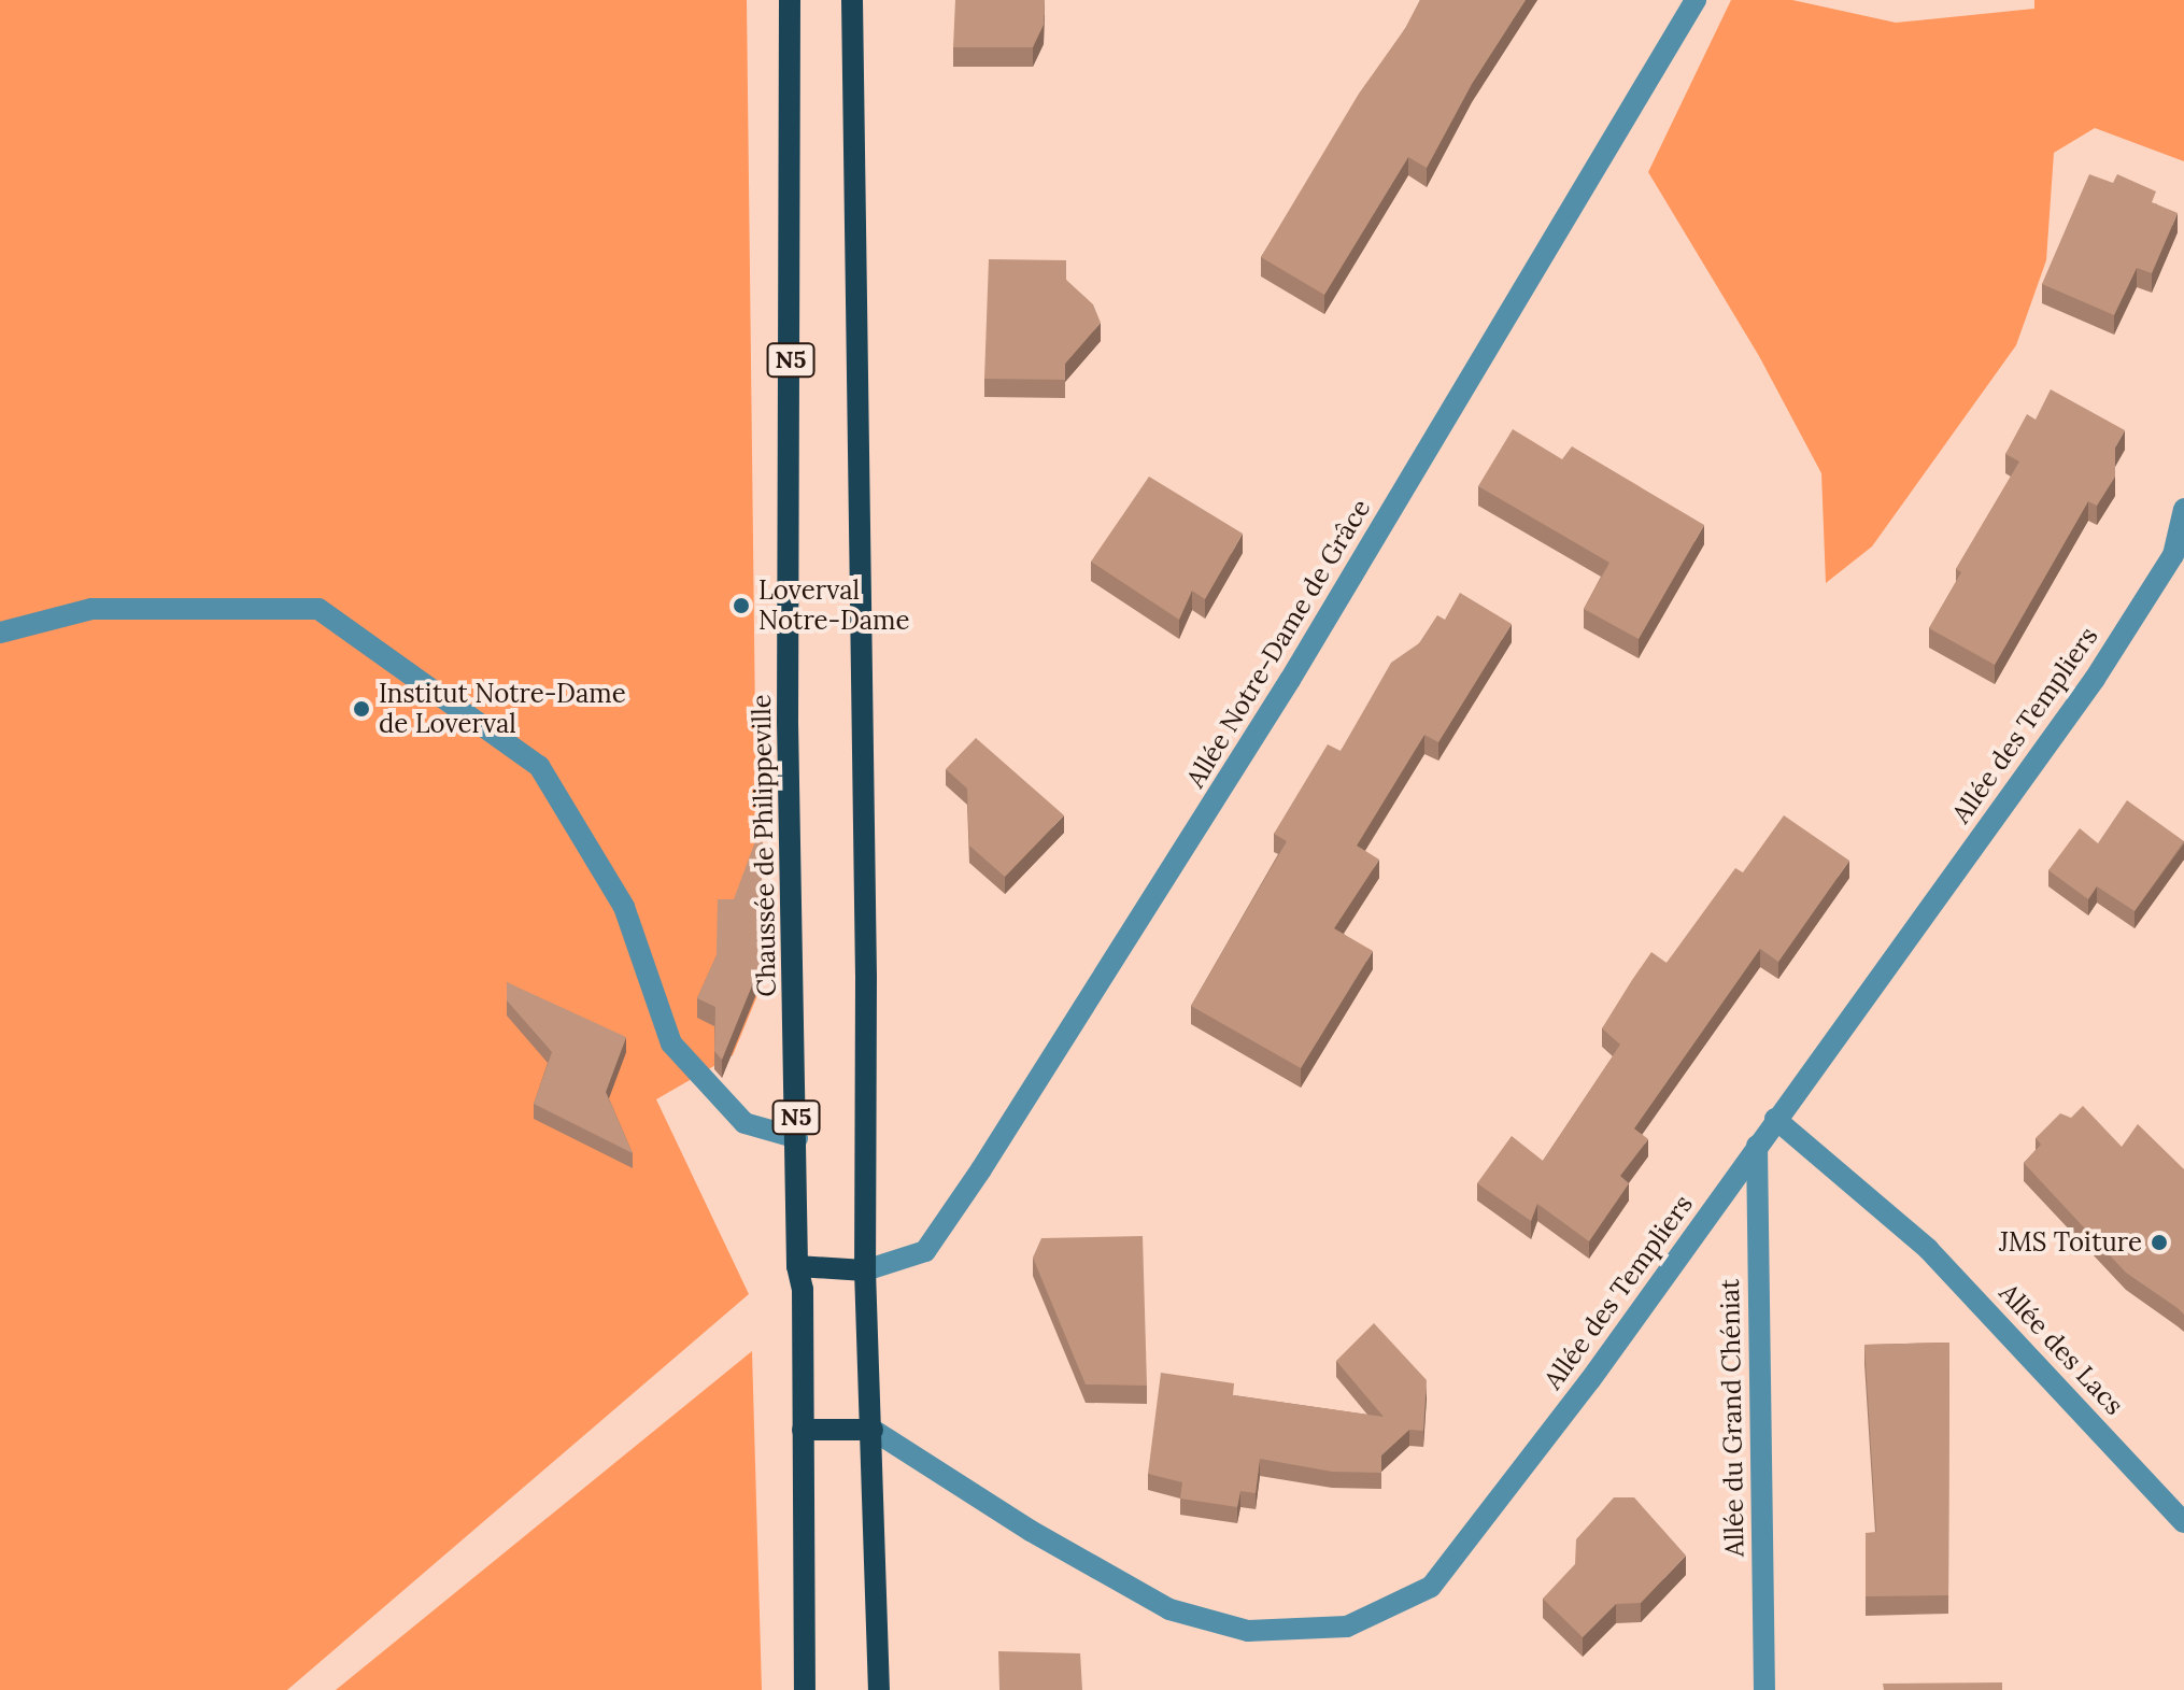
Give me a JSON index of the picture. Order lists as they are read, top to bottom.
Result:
{
  "streets": {
    "main road": ["N5", "Chaussée de Philippeville"],
    "street": [
      "Allée Notre-Dame de Grâce",
      "Allée des Templiers",
      "Allée des Lacs",
      "Allée du Grand Chéniat"
    ]
  },
  "crossings": [
    ["Allée des Templiers", "Allée des Lacs"],
    ["Allée des Templiers", "Allée du Grand Chéniat"]
  ],
  "places": ["Loverval Notre-Dame", "Institut Notre-Dame de Loverval", "JMS Toiture"]
}
